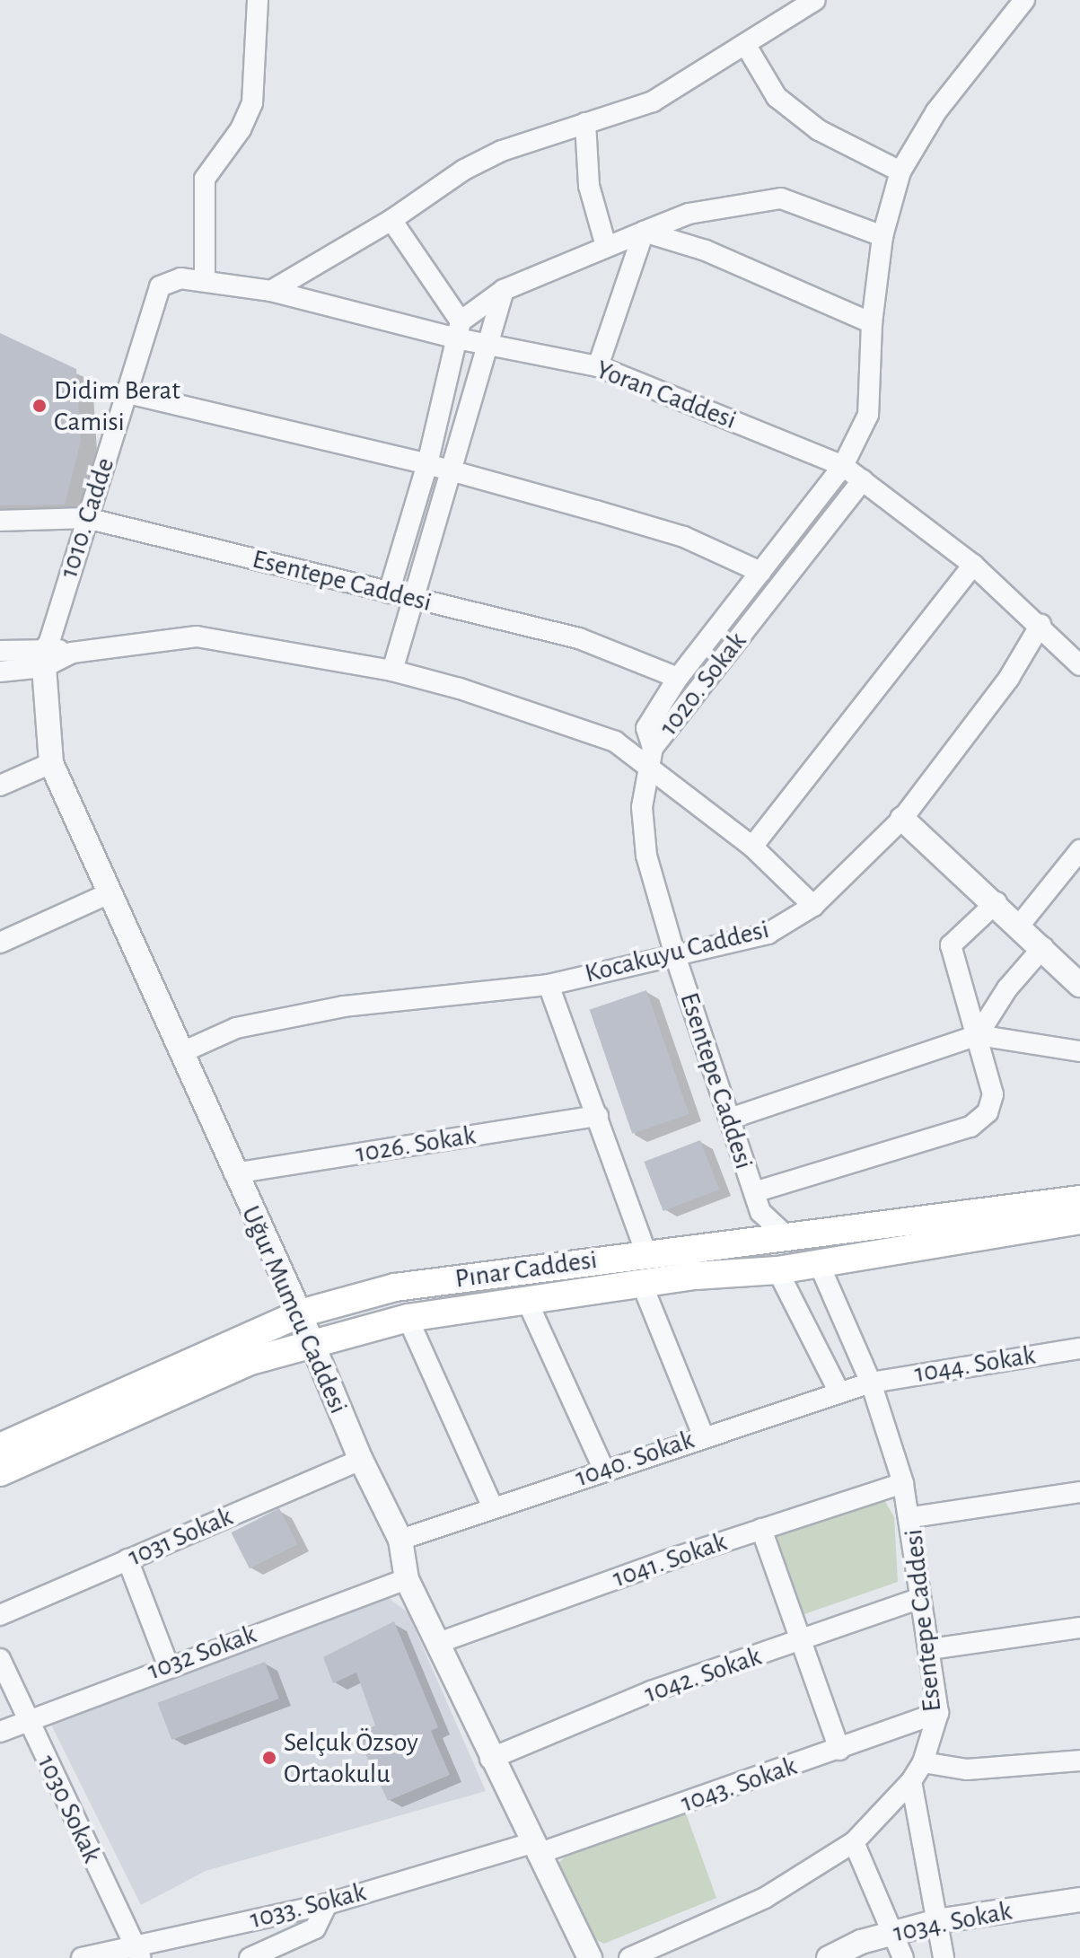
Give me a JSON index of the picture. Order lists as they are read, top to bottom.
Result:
{
  "streets": {
    "main road": ["Pınar Caddesi"],
    "street": [
      "Yoran Caddesi",
      "1010. Cadde",
      "Esentepe Caddesi",
      "1020. Sokak",
      "Kocakuyu Caddesi",
      "1026. Sokak",
      "Uğur Mumcu Caddesi",
      "1044. Sokak",
      "1040. Sokak",
      "1031 Sokak",
      "1041. Sokak",
      "1032 Sokak",
      "1042. Sokak",
      "1043. Sokak",
      "1030 Sokak",
      "1033. Sokak",
      "1034. Sokak"
    ]
  },
  "crossings": [
    ["Yoran Caddesi", "1010. Cadde"],
    ["Yoran Caddesi", "1020. Sokak"],
    ["Yoran Caddesi", "Kocakuyu Caddesi"],
    ["1010. Cadde", "Esentepe Caddesi"],
    ["1010. Cadde", "Uğur Mumcu Caddesi"],
    ["Esentepe Caddesi", "1020. Sokak"],
    ["Esentepe Caddesi", "Kocakuyu Caddesi"],
    ["Esentepe Caddesi", "Pınar Caddesi"],
    ["Esentepe Caddesi", "1044. Sokak"],
    ["Esentepe Caddesi", "1040. Sokak"],
    ["Esentepe Caddesi", "1041. Sokak"],
    ["Esentepe Caddesi", "1042. Sokak"],
    ["Esentepe Caddesi", "1043. Sokak"],
    ["Kocakuyu Caddesi", "Uğur Mumcu Caddesi"],
    ["1026. Sokak", "Uğur Mumcu Caddesi"],
    ["Pınar Caddesi", "Uğur Mumcu Caddesi"],
    ["Uğur Mumcu Caddesi", "1040. Sokak"],
    ["Uğur Mumcu Caddesi", "1031 Sokak"],
    ["Uğur Mumcu Caddesi", "1041. Sokak"],
    ["Uğur Mumcu Caddesi", "1032 Sokak"],
    ["Uğur Mumcu Caddesi", "1042. Sokak"],
    ["Uğur Mumcu Caddesi", "1043. Sokak"],
    ["Uğur Mumcu Caddesi", "1033. Sokak"],
    ["1044. Sokak", "1040. Sokak"],
    ["1032 Sokak", "1030 Sokak"],
    ["1043. Sokak", "1033. Sokak"],
    ["1030 Sokak", "1033. Sokak"]
  ],
  "places": ["Didim Berat Camisi", "Selçuk Özsoy Ortaokulu"]
}
